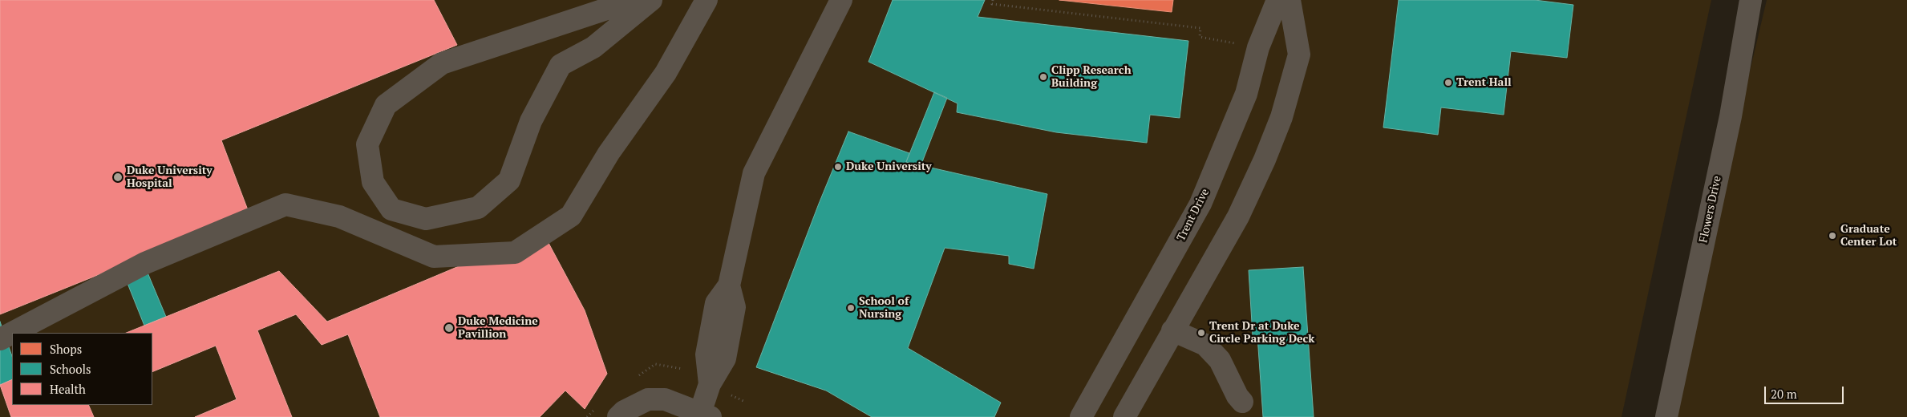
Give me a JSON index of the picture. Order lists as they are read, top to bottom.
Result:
{
  "streets": {
    "street": ["Flowers Drive", "Trent Drive"]
  },
  "places": [
    "Clipp Research Building",
    "Trent Hall",
    "Duke University",
    "Duke University Hospital",
    "Graduate Center Lot",
    "School of Nursing",
    "Duke Medicine Pavillion",
    "Trent Dr at Duke Circle Parking Deck"
  ],
  "legend": ["Shops", "Schools", "Health"],
  "scale_bar": "20 m"
}
